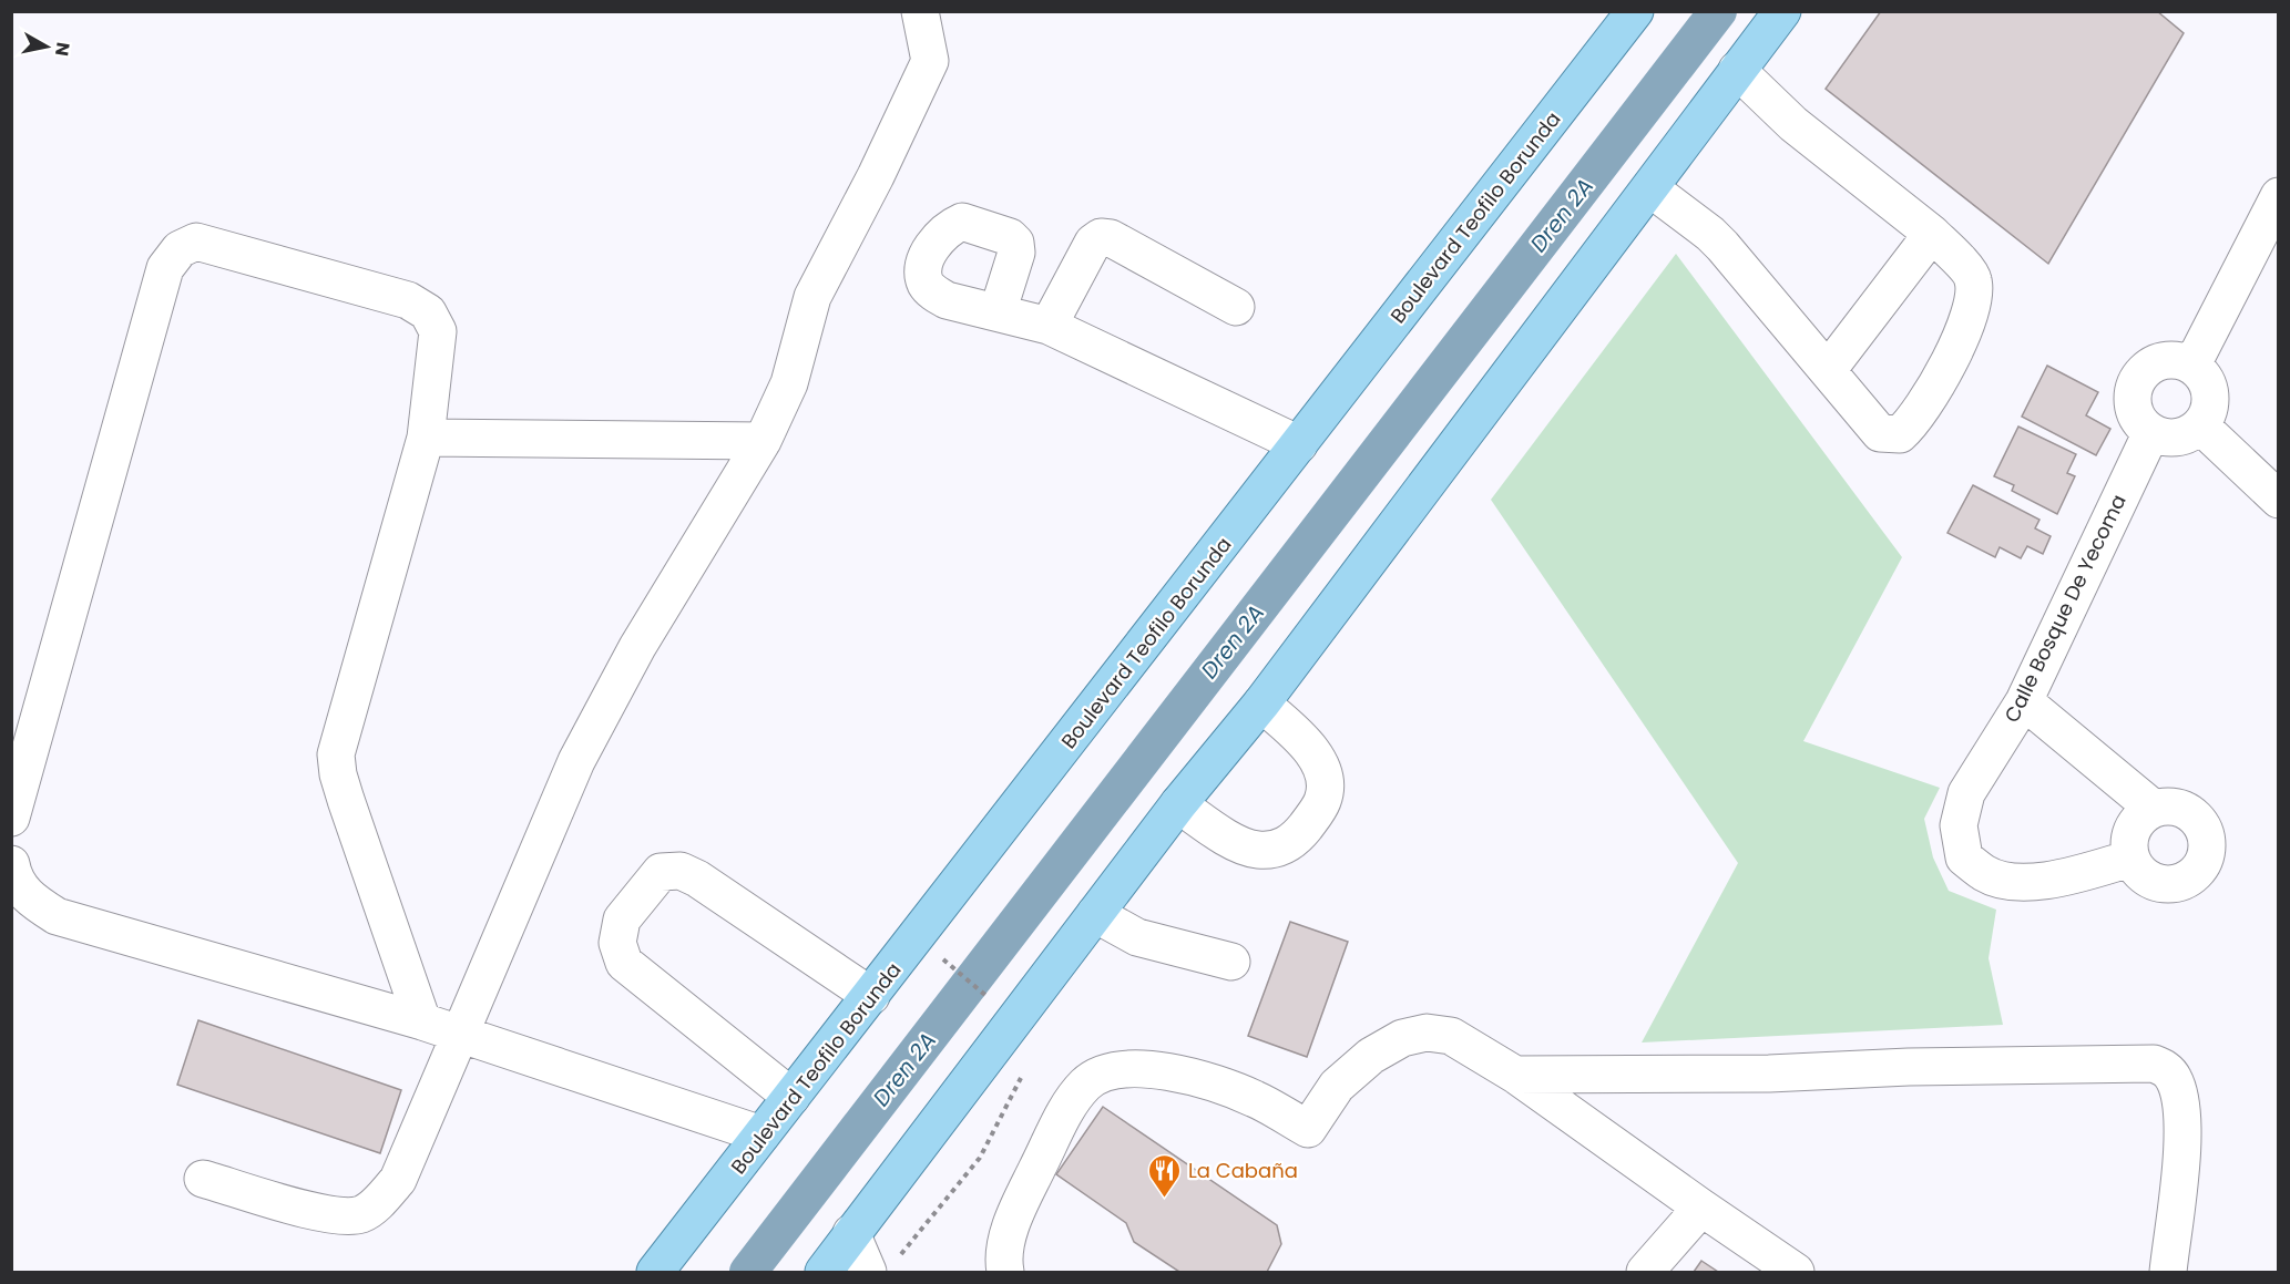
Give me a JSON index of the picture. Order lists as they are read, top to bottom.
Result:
{
  "streets": {
    "main road": ["Boulevard Teofilo Borunda"],
    "street": ["Calle Bosque De Yecoma"]
  },
  "water": ["Dren 2A"],
  "places": {
    "restaurant": ["La Cabaña"]
  },
  "north": "right"
}
